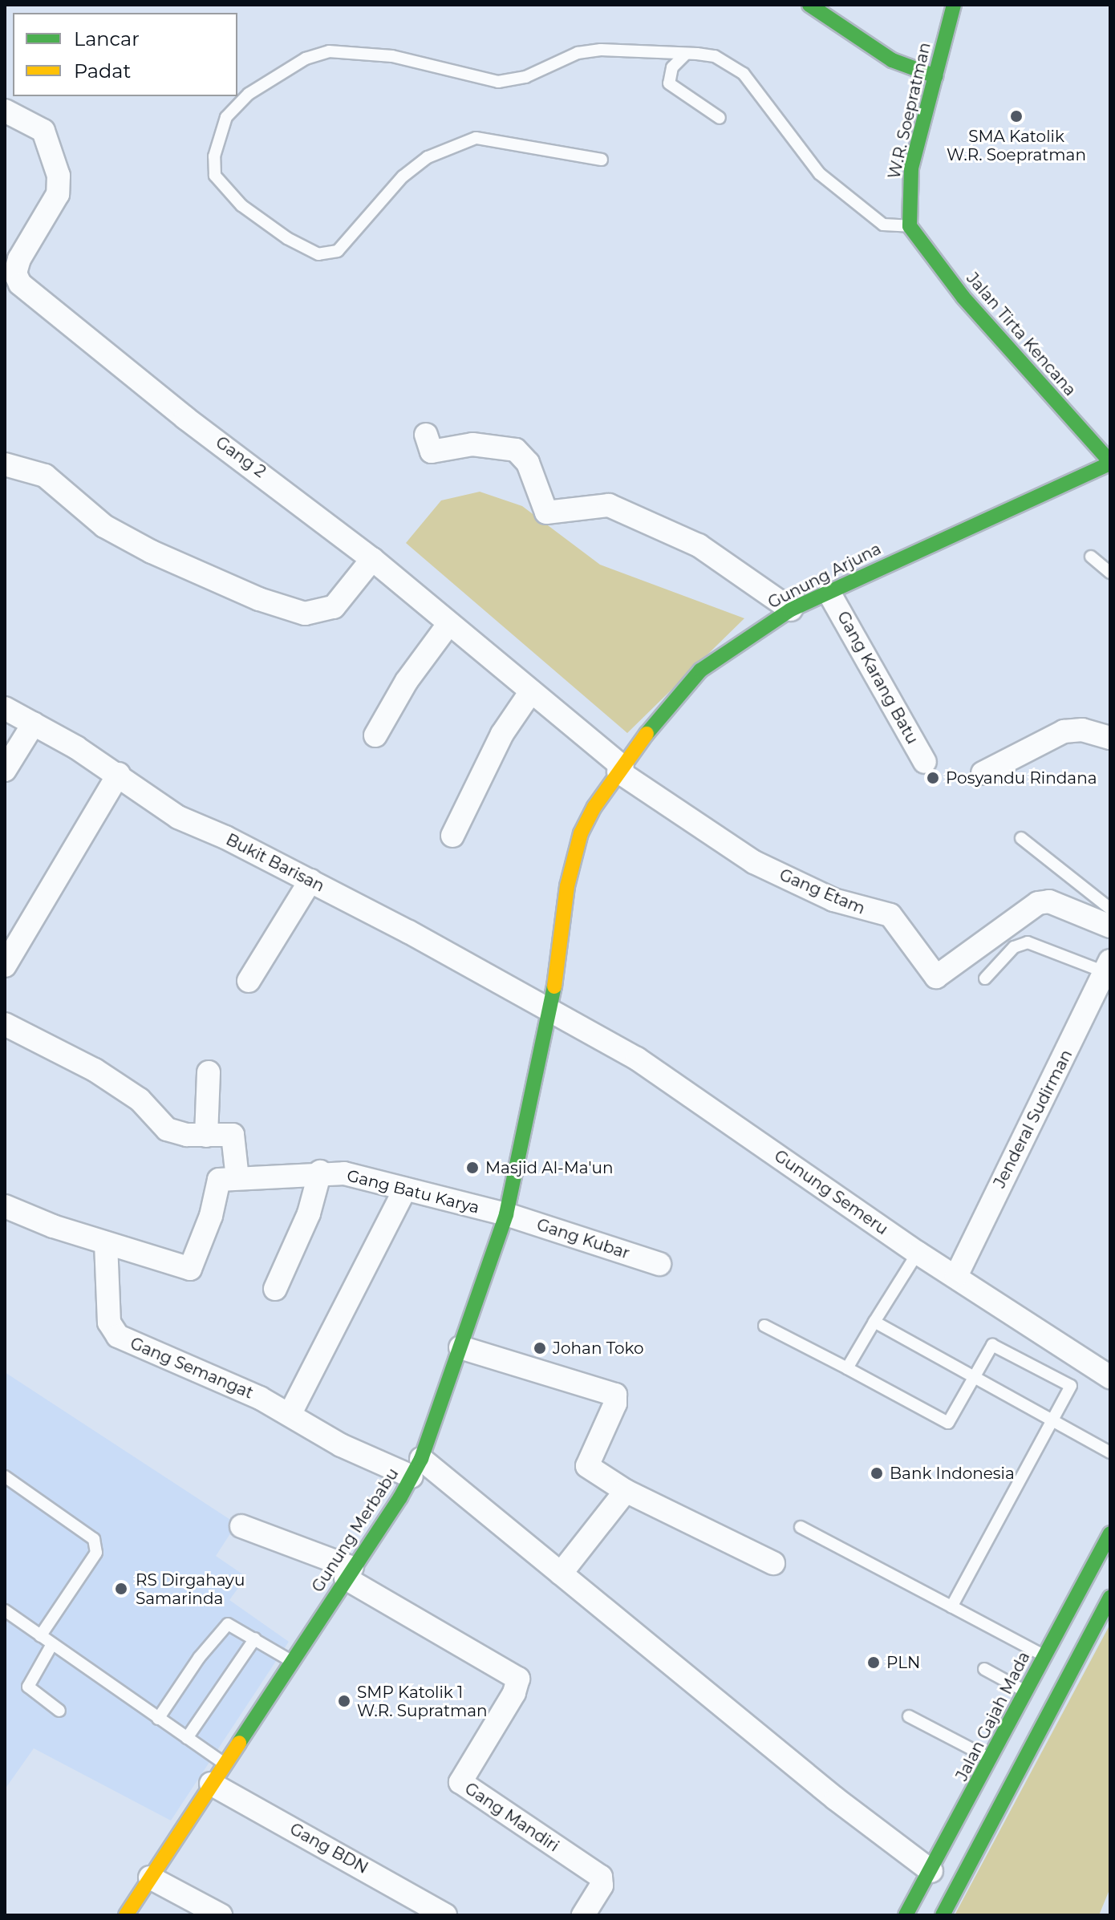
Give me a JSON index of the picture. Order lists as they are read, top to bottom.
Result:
{
  "streets": {
    "main road": [
      "W.R. Soepratman",
      "Jalan Tirta Kencana",
      "Gunung Arjuna",
      "Gunung Merbabu",
      "Jalan Gajah Mada"
    ],
    "street": [
      "Gang 2",
      "Gang Karang Batu",
      "Bukit Barisan",
      "Gang Etam",
      "Jenderal Sudirman",
      "Gang Batu Karya",
      "Gunung Semeru",
      "Gang Kubar",
      "Gang Semangat",
      "Gang Mandiri",
      "Gang BDN"
    ]
  },
  "crossings": [
    ["W.R. Soepratman", "Jalan Tirta Kencana"],
    ["Jalan Tirta Kencana", "Gunung Arjuna"],
    ["Gang 2", "Gunung Arjuna"],
    ["Gang 2", "Gang Etam"],
    ["Gunung Arjuna", "Gang Karang Batu"],
    ["Gunung Arjuna", "Bukit Barisan"],
    ["Gunung Arjuna", "Gang Etam"],
    ["Gunung Arjuna", "Gunung Semeru"],
    ["Gunung Arjuna", "Gunung Merbabu"],
    ["Bukit Barisan", "Gunung Semeru"],
    ["Bukit Barisan", "Gunung Merbabu"],
    ["Jenderal Sudirman", "Gunung Semeru"],
    ["Gang Batu Karya", "Gang Kubar"],
    ["Gang Batu Karya", "Gunung Merbabu"],
    ["Gunung Semeru", "Gunung Merbabu"],
    ["Gang Kubar", "Gunung Merbabu"],
    ["Gang Semangat", "Gunung Merbabu"],
    ["Gang Semangat", "Jalan Gajah Mada"],
    ["Gunung Merbabu", "Gang Mandiri"],
    ["Gunung Merbabu", "Gang BDN"]
  ],
  "places": [
    "SMA Katolik W.R. Soepratman",
    "Posyandu Rindana",
    "Masjid Al-Ma'un",
    "Johan Toko",
    "Bank Indonesia",
    "RS Dirgahayu Samarinda",
    "PLN",
    "SMP Katolik 1 W.R. Supratman"
  ],
  "legend": ["Lancar", "Padat"]
}
